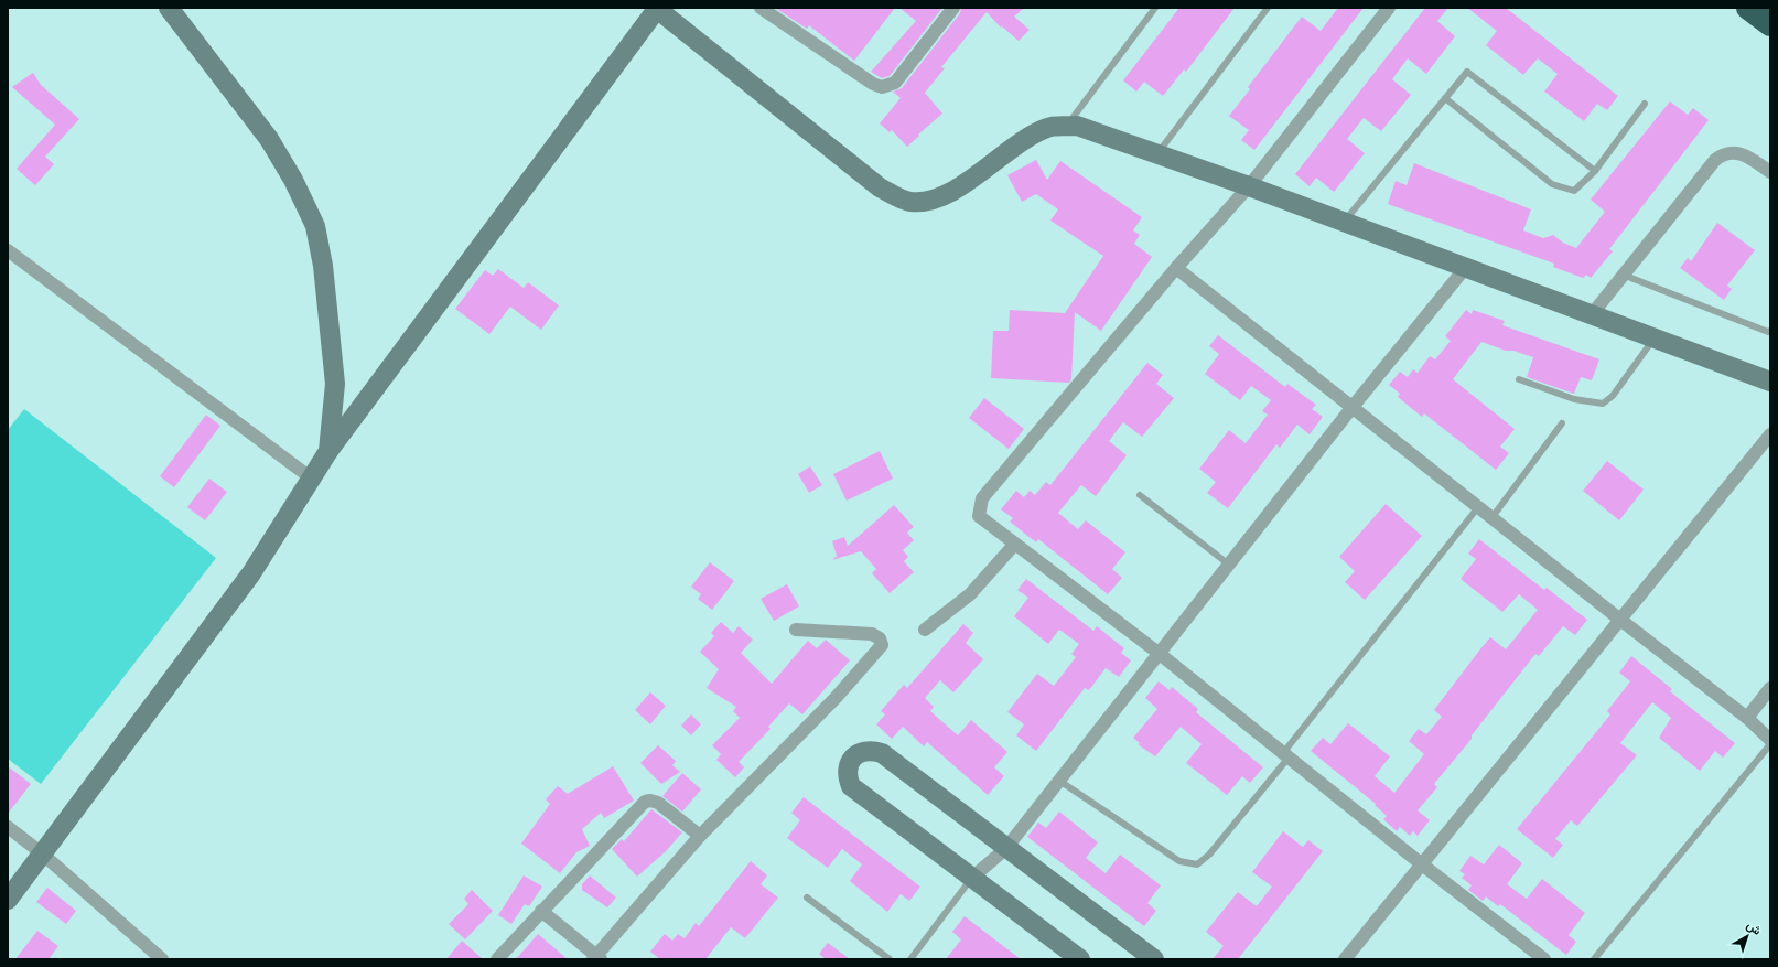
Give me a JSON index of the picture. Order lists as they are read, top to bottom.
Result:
{
  "north": "top right"
}
